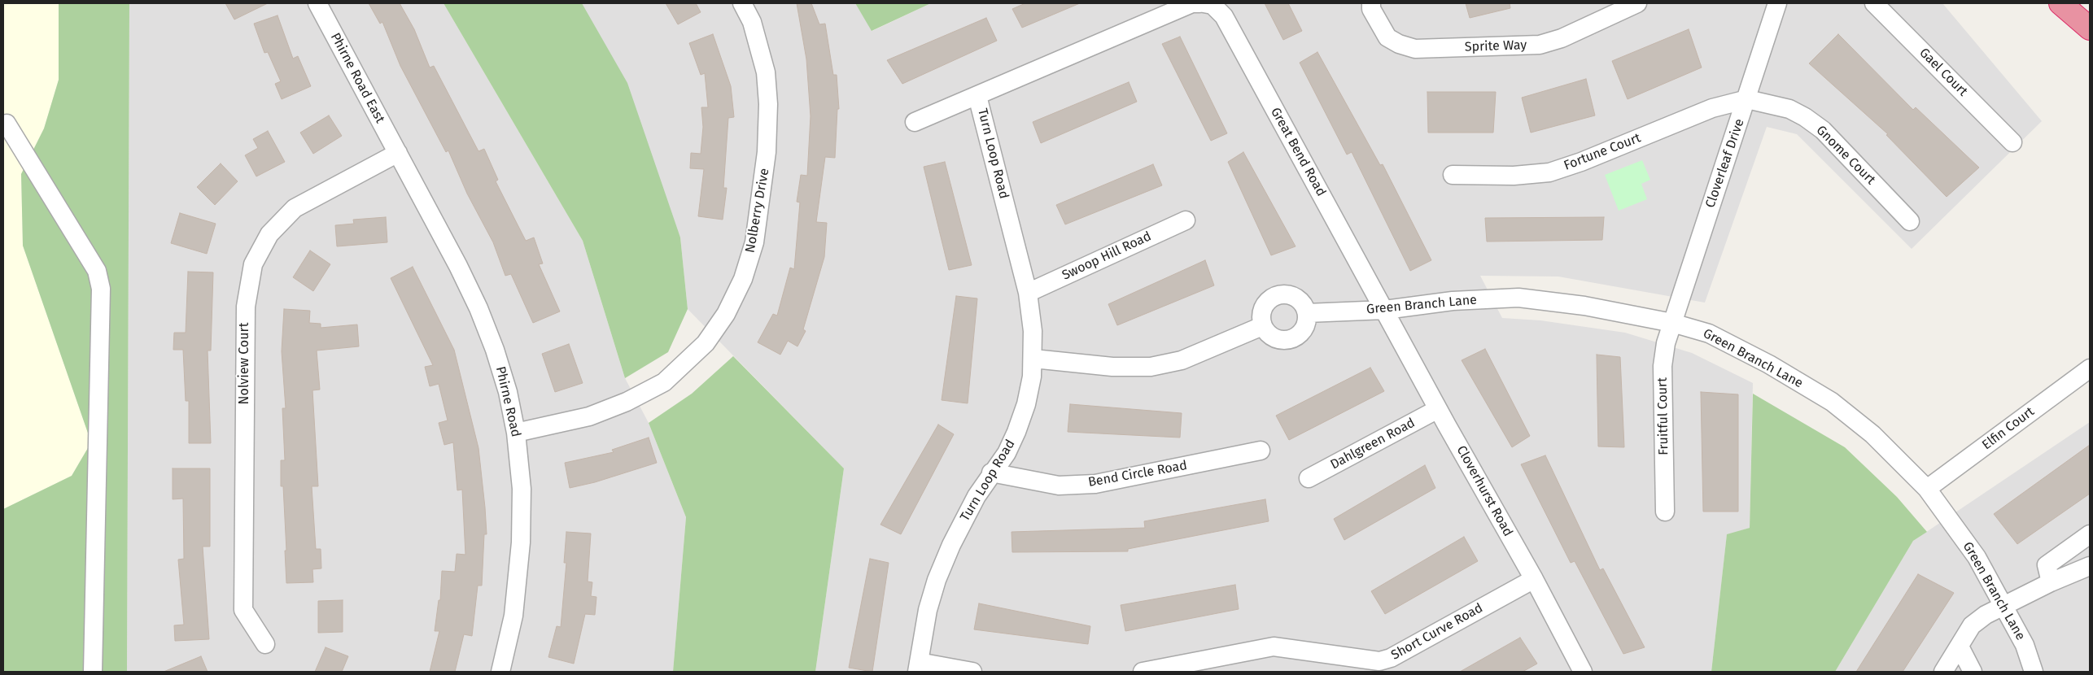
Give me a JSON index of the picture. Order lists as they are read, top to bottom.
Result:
{
  "streets": {
    "street": [
      "Sprite Way",
      "Gael Court",
      "Phirne Road East",
      "Great Bend Road",
      "Fortune Court",
      "Turn Loop Road",
      "Gnome Court",
      "Cloverleaf Drive",
      "Nolberry Drive",
      "Swoop Hill Road",
      "Green Branch Lane",
      "Nolview Court",
      "Phirne Road",
      "Fruitful Court",
      "Elfin Court",
      "Dahlgreen Road",
      "Bend Circle Road",
      "Cloverhurst Road",
      "Short Curve Road"
    ]
  },
  "crossings": [
    ["Phirne Road East", "Nolview Court"],
    ["Phirne Road East", "Phirne Road"],
    ["Great Bend Road", "Green Branch Lane"],
    ["Great Bend Road", "Cloverhurst Road"],
    ["Fortune Court", "Gnome Court"],
    ["Fortune Court", "Cloverleaf Drive"],
    ["Turn Loop Road", "Swoop Hill Road"],
    ["Turn Loop Road", "Bend Circle Road"],
    ["Gnome Court", "Cloverleaf Drive"],
    ["Cloverleaf Drive", "Green Branch Lane"],
    ["Cloverleaf Drive", "Fruitful Court"],
    ["Nolberry Drive", "Phirne Road"],
    ["Green Branch Lane", "Fruitful Court"],
    ["Green Branch Lane", "Elfin Court"],
    ["Green Branch Lane", "Cloverhurst Road"],
    ["Nolview Court", "Phirne Road"],
    ["Dahlgreen Road", "Cloverhurst Road"],
    ["Cloverhurst Road", "Short Curve Road"]
  ]
}
